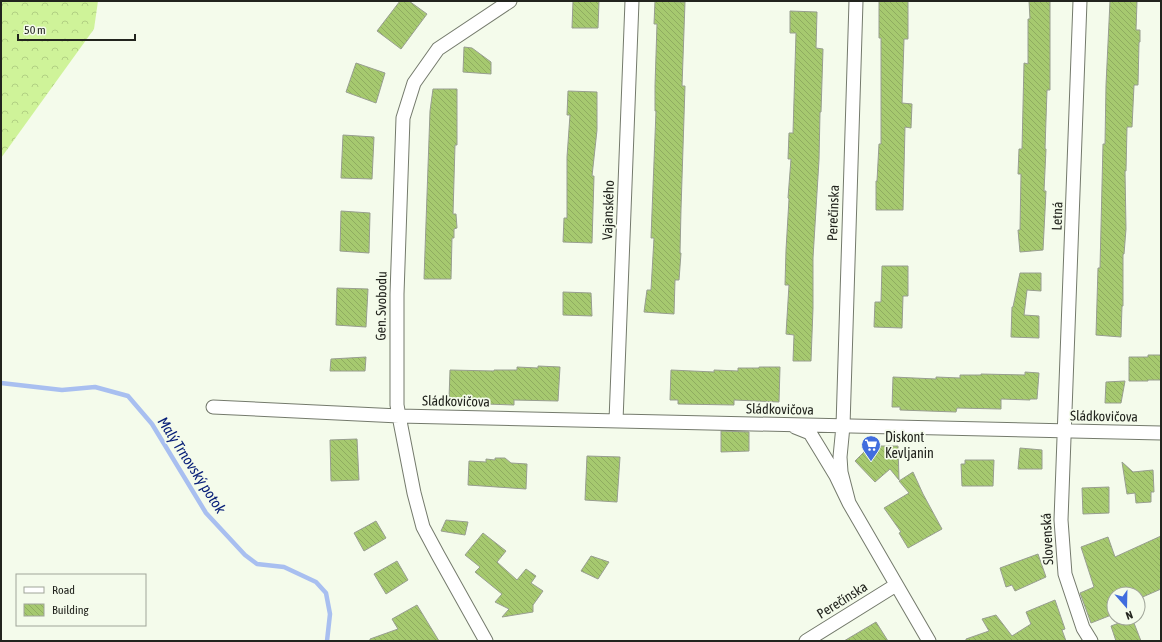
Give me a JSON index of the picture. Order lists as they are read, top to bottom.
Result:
{
  "streets": {
    "street": [
      "Vajanského",
      "Perečínska",
      "Letná",
      "Gen. Svobodu",
      "Sládkovičova",
      "Slovenská"
    ]
  },
  "crossings": [
    ["Vajanského", "Sládkovičova"],
    ["Perečínska", "Sládkovičova"],
    ["Letná", "Sládkovičova"],
    ["Letná", "Slovenská"],
    ["Gen. Svobodu", "Sládkovičova"],
    ["Sládkovičova", "Slovenská"]
  ],
  "water": ["Malý Trnovský potok"],
  "places": {
    "supermarket": ["Diskont Kevljanin"]
  },
  "legend": ["Road", "Building"],
  "scale_bar": "50 m",
  "north": "bottom"
}
